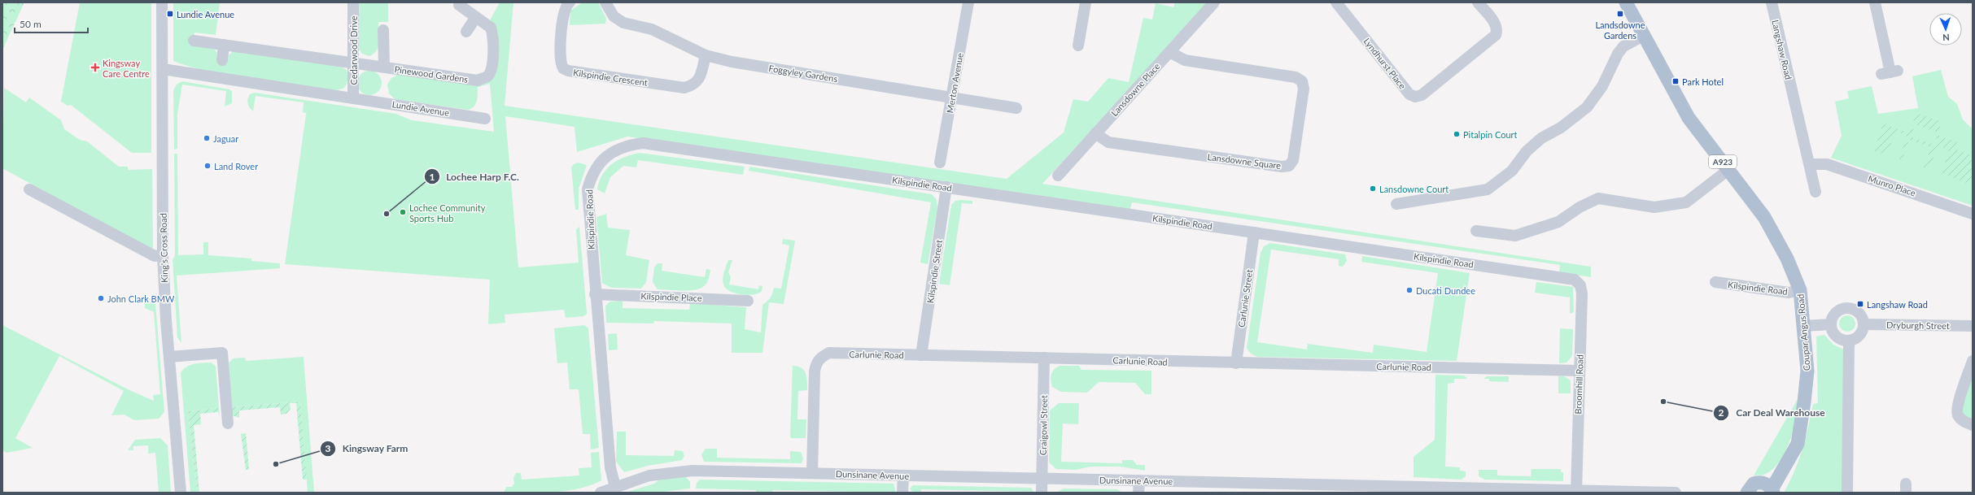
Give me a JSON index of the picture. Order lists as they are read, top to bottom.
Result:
{
  "streets": {
    "main road": ["A923", "Coupar Angus Road"],
    "street": [
      "Langshaw Road",
      "Cedarwood Drive",
      "Lyndhurst Place",
      "Foggyley Gardens",
      "Pinewood Gardens",
      "Kilspindie Crescent",
      "Merton Avenue",
      "Lansdowne Place",
      "Lundie Avenue",
      "Lansdowne Square",
      "Kilspindie Road",
      "Munro Place",
      "King's Cross Road",
      "Kilspindie Street",
      "Kilspindie Place",
      "Carlunie Street",
      "Dryburgh Street",
      "Carlunie Road",
      "Broomhill Road",
      "Craigowl Street",
      "Dunsinane Avenue"
    ]
  },
  "crossings": [
    ["Langshaw Road", "Munro Place"],
    ["Cedarwood Drive", "Lundie Avenue"],
    ["Foggyley Gardens", "Kilspindie Crescent"],
    ["Foggyley Gardens", "Merton Avenue"],
    ["Lansdowne Place", "Lansdowne Square"],
    ["Lundie Avenue", "King's Cross Road"],
    ["Kilspindie Road", "Kilspindie Street"],
    ["Kilspindie Road", "Kilspindie Place"],
    ["Kilspindie Road", "Carlunie Street"],
    ["Kilspindie Road", "Coupar Angus Road"],
    ["Kilspindie Road", "Broomhill Road"],
    ["Kilspindie Road", "Dunsinane Avenue"],
    ["Kilspindie Street", "Carlunie Road"],
    ["Carlunie Street", "Carlunie Road"],
    ["Carlunie Road", "Broomhill Road"],
    ["Carlunie Road", "Craigowl Street"],
    ["Carlunie Road", "Dunsinane Avenue"],
    ["Broomhill Road", "Dunsinane Avenue"],
    ["Craigowl Street", "Dunsinane Avenue"]
  ],
  "places": {
    "transit": [
      "Lundie Avenue",
      "Landsdowne Gardens",
      "Park Hotel",
      "Langshaw Road"
    ],
    "health": ["Kingsway Care Centre"],
    "other": [
      "Pitalpin Court",
      "Jaguar",
      "Land Rover",
      "Lansdowne Court",
      "Lochee Community Sports Hub",
      "Lochee Harp F.C.",
      "Ducati Dundee",
      "John Clark BMW",
      "Car Deal Warehouse",
      "Kingsway Farm"
    ]
  },
  "scale_bar": "50 m",
  "north": "bottom"
}
